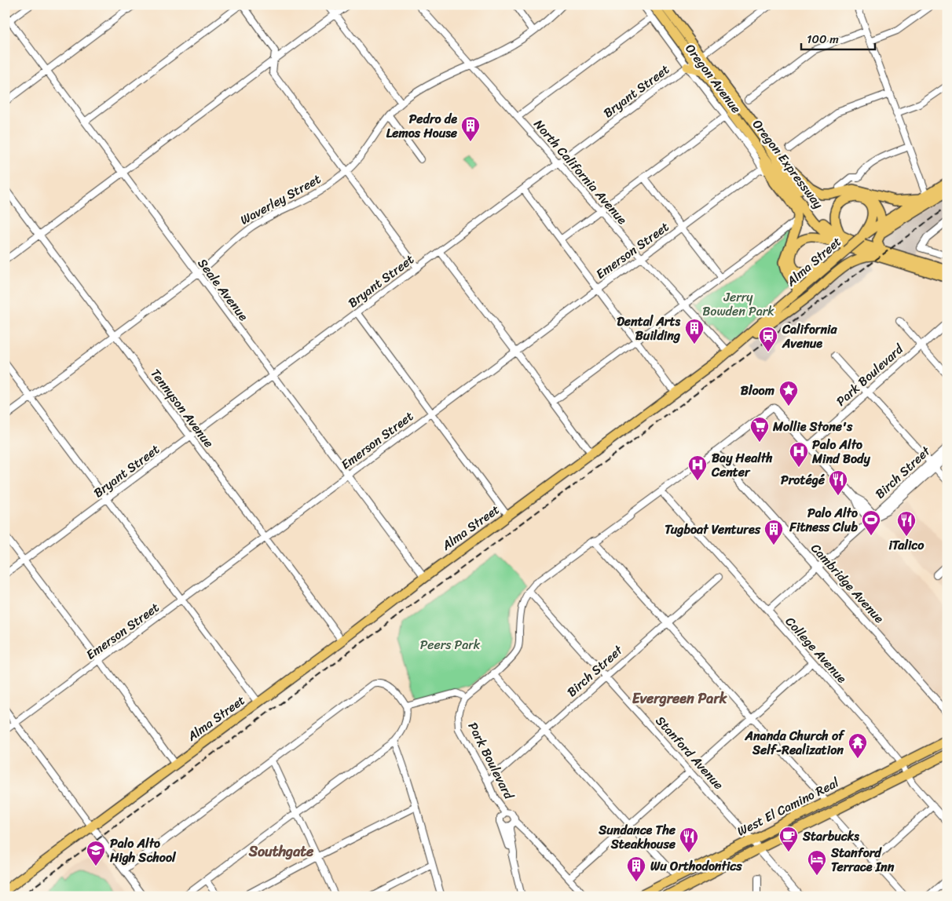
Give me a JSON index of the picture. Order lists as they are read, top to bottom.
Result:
{
  "streets": {
    "main road": [
      "Oregon Avenue",
      "Oregon Expressway",
      "Alma Street",
      "West El Camino Real"
    ],
    "street": [
      "Bryant Street",
      "North California Avenue",
      "Waverley Street",
      "Emerson Street",
      "Seale Avenue",
      "Park Boulevard",
      "Tennyson Avenue",
      "Birch Street",
      "Cambridge Avenue",
      "College Avenue",
      "Stanford Avenue"
    ]
  },
  "crossings": [
    ["Oregon Avenue", "Bryant Street"],
    ["Oregon Avenue", "Oregon Expressway"],
    ["Oregon Avenue", "Emerson Street"],
    ["Bryant Street", "Oregon Expressway"],
    ["Bryant Street", "North California Avenue"],
    ["Bryant Street", "Seale Avenue"],
    ["Bryant Street", "Tennyson Avenue"],
    ["Oregon Expressway", "Alma Street"],
    ["North California Avenue", "Waverley Street"],
    ["North California Avenue", "Emerson Street"],
    ["North California Avenue", "Alma Street"],
    ["Waverley Street", "Seale Avenue"],
    ["Waverley Street", "Tennyson Avenue"],
    ["Emerson Street", "Seale Avenue"],
    ["Emerson Street", "Tennyson Avenue"],
    ["Alma Street", "Seale Avenue"],
    ["Alma Street", "Tennyson Avenue"],
    ["Park Boulevard", "Birch Street"],
    ["Park Boulevard", "Cambridge Avenue"],
    ["Park Boulevard", "Stanford Avenue"],
    ["Birch Street", "Cambridge Avenue"],
    ["Birch Street", "College Avenue"],
    ["Birch Street", "Stanford Avenue"],
    ["College Avenue", "West El Camino Real"],
    ["Stanford Avenue", "West El Camino Real"]
  ],
  "districts": ["Evergreen Park", "Southgate"],
  "parks": ["Jerry Bowden Park", "Peers Park"],
  "places": {
    "building": [
      "Pedro de Lemos House",
      "Dental Arts Building",
      "Tugboat Ventures",
      "Wu Orthodontics"
    ],
    "station": ["California Avenue"],
    "place": ["Bloom"],
    "supermarket": ["Mollie Stone's"],
    "hospital": ["Palo Alto Mind Body", "Bay Health Center"],
    "restaurant": ["Protégé", "iTalico", "Sundance The Steakhouse"],
    "sports": ["Palo Alto Fitness Club"],
    "temple": ["Ananda Church of Self-Realization"],
    "cafe": ["Starbucks"],
    "school or university": ["Palo Alto High School"],
    "hotel": ["Stanford Terrace Inn"]
  },
  "scale_bar": "100 m"
}
